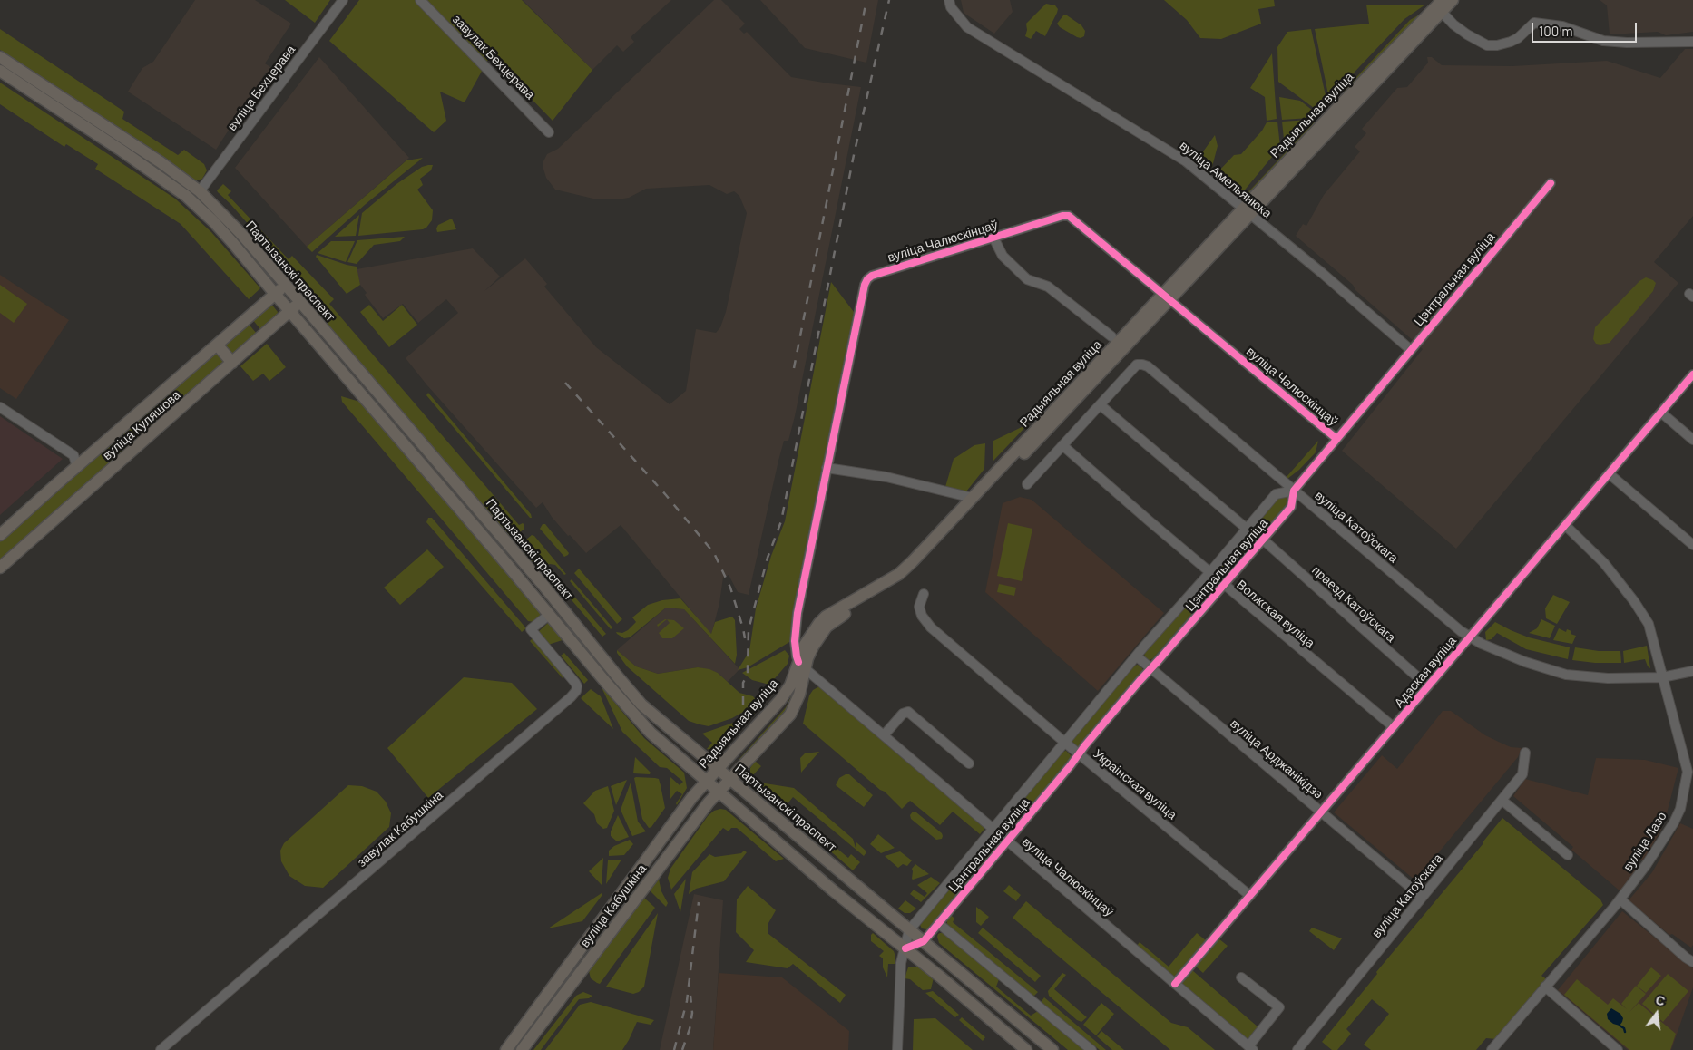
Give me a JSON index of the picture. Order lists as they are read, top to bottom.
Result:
{
  "streets": {
    "main road": [
      "Радыяльная вуліца",
      "Партызанскі праспект",
      "вуліца Куляшова",
      "вуліца Кабушкіна"
    ],
    "street": [
      "завулак Бехцерава",
      "вуліца Бехцерава",
      "вуліца Амельянюка",
      "вуліца Чалюскінцаў",
      "Цэнтральная вуліца",
      "вуліца Катоўскага",
      "праезд Катоўскага",
      "Волжская вуліца",
      "Адэская вуліца",
      "вуліца Арджанікідзэ",
      "Украінская вуліца",
      "завулак Кабушкіна",
      "вуліца Лазо"
    ]
  },
  "crossings": [
    ["вуліца Бехцерава", "Партызанскі праспект"],
    ["Радыяльная вуліца", "вуліца Амельянюка"],
    ["Радыяльная вуліца", "вуліца Чалюскінцаў"],
    ["Радыяльная вуліца", "Партызанскі праспект"],
    ["Радыяльная вуліца", "вуліца Кабушкіна"],
    ["вуліца Амельянюка", "Цэнтральная вуліца"],
    ["вуліца Чалюскінцаў", "Цэнтральная вуліца"],
    ["вуліца Чалюскінцаў", "Адэская вуліца"],
    ["Партызанскі праспект", "Цэнтральная вуліца"],
    ["Партызанскі праспект", "вуліца Куляшова"],
    ["Партызанскі праспект", "завулак Кабушкіна"],
    ["Партызанскі праспект", "вуліца Кабушкіна"],
    ["Цэнтральная вуліца", "вуліца Катоўскага"],
    ["Цэнтральная вуліца", "праезд Катоўскага"],
    ["Цэнтральная вуліца", "Волжская вуліца"],
    ["Цэнтральная вуліца", "вуліца Арджанікідзэ"],
    ["Цэнтральная вуліца", "Украінская вуліца"],
    ["вуліца Катоўскага", "Адэская вуліца"],
    ["вуліца Катоўскага", "вуліца Арджанікідзэ"],
    ["вуліца Катоўскага", "вуліца Лазо"],
    ["праезд Катоўскага", "Адэская вуліца"],
    ["Волжская вуліца", "Адэская вуліца"],
    ["Адэская вуліца", "вуліца Арджанікідзэ"],
    ["Адэская вуліца", "Украінская вуліца"],
    ["Адэская вуліца", "вуліца Лазо"]
  ],
  "scale_bar": "100 m",
  "north": "top"
}
